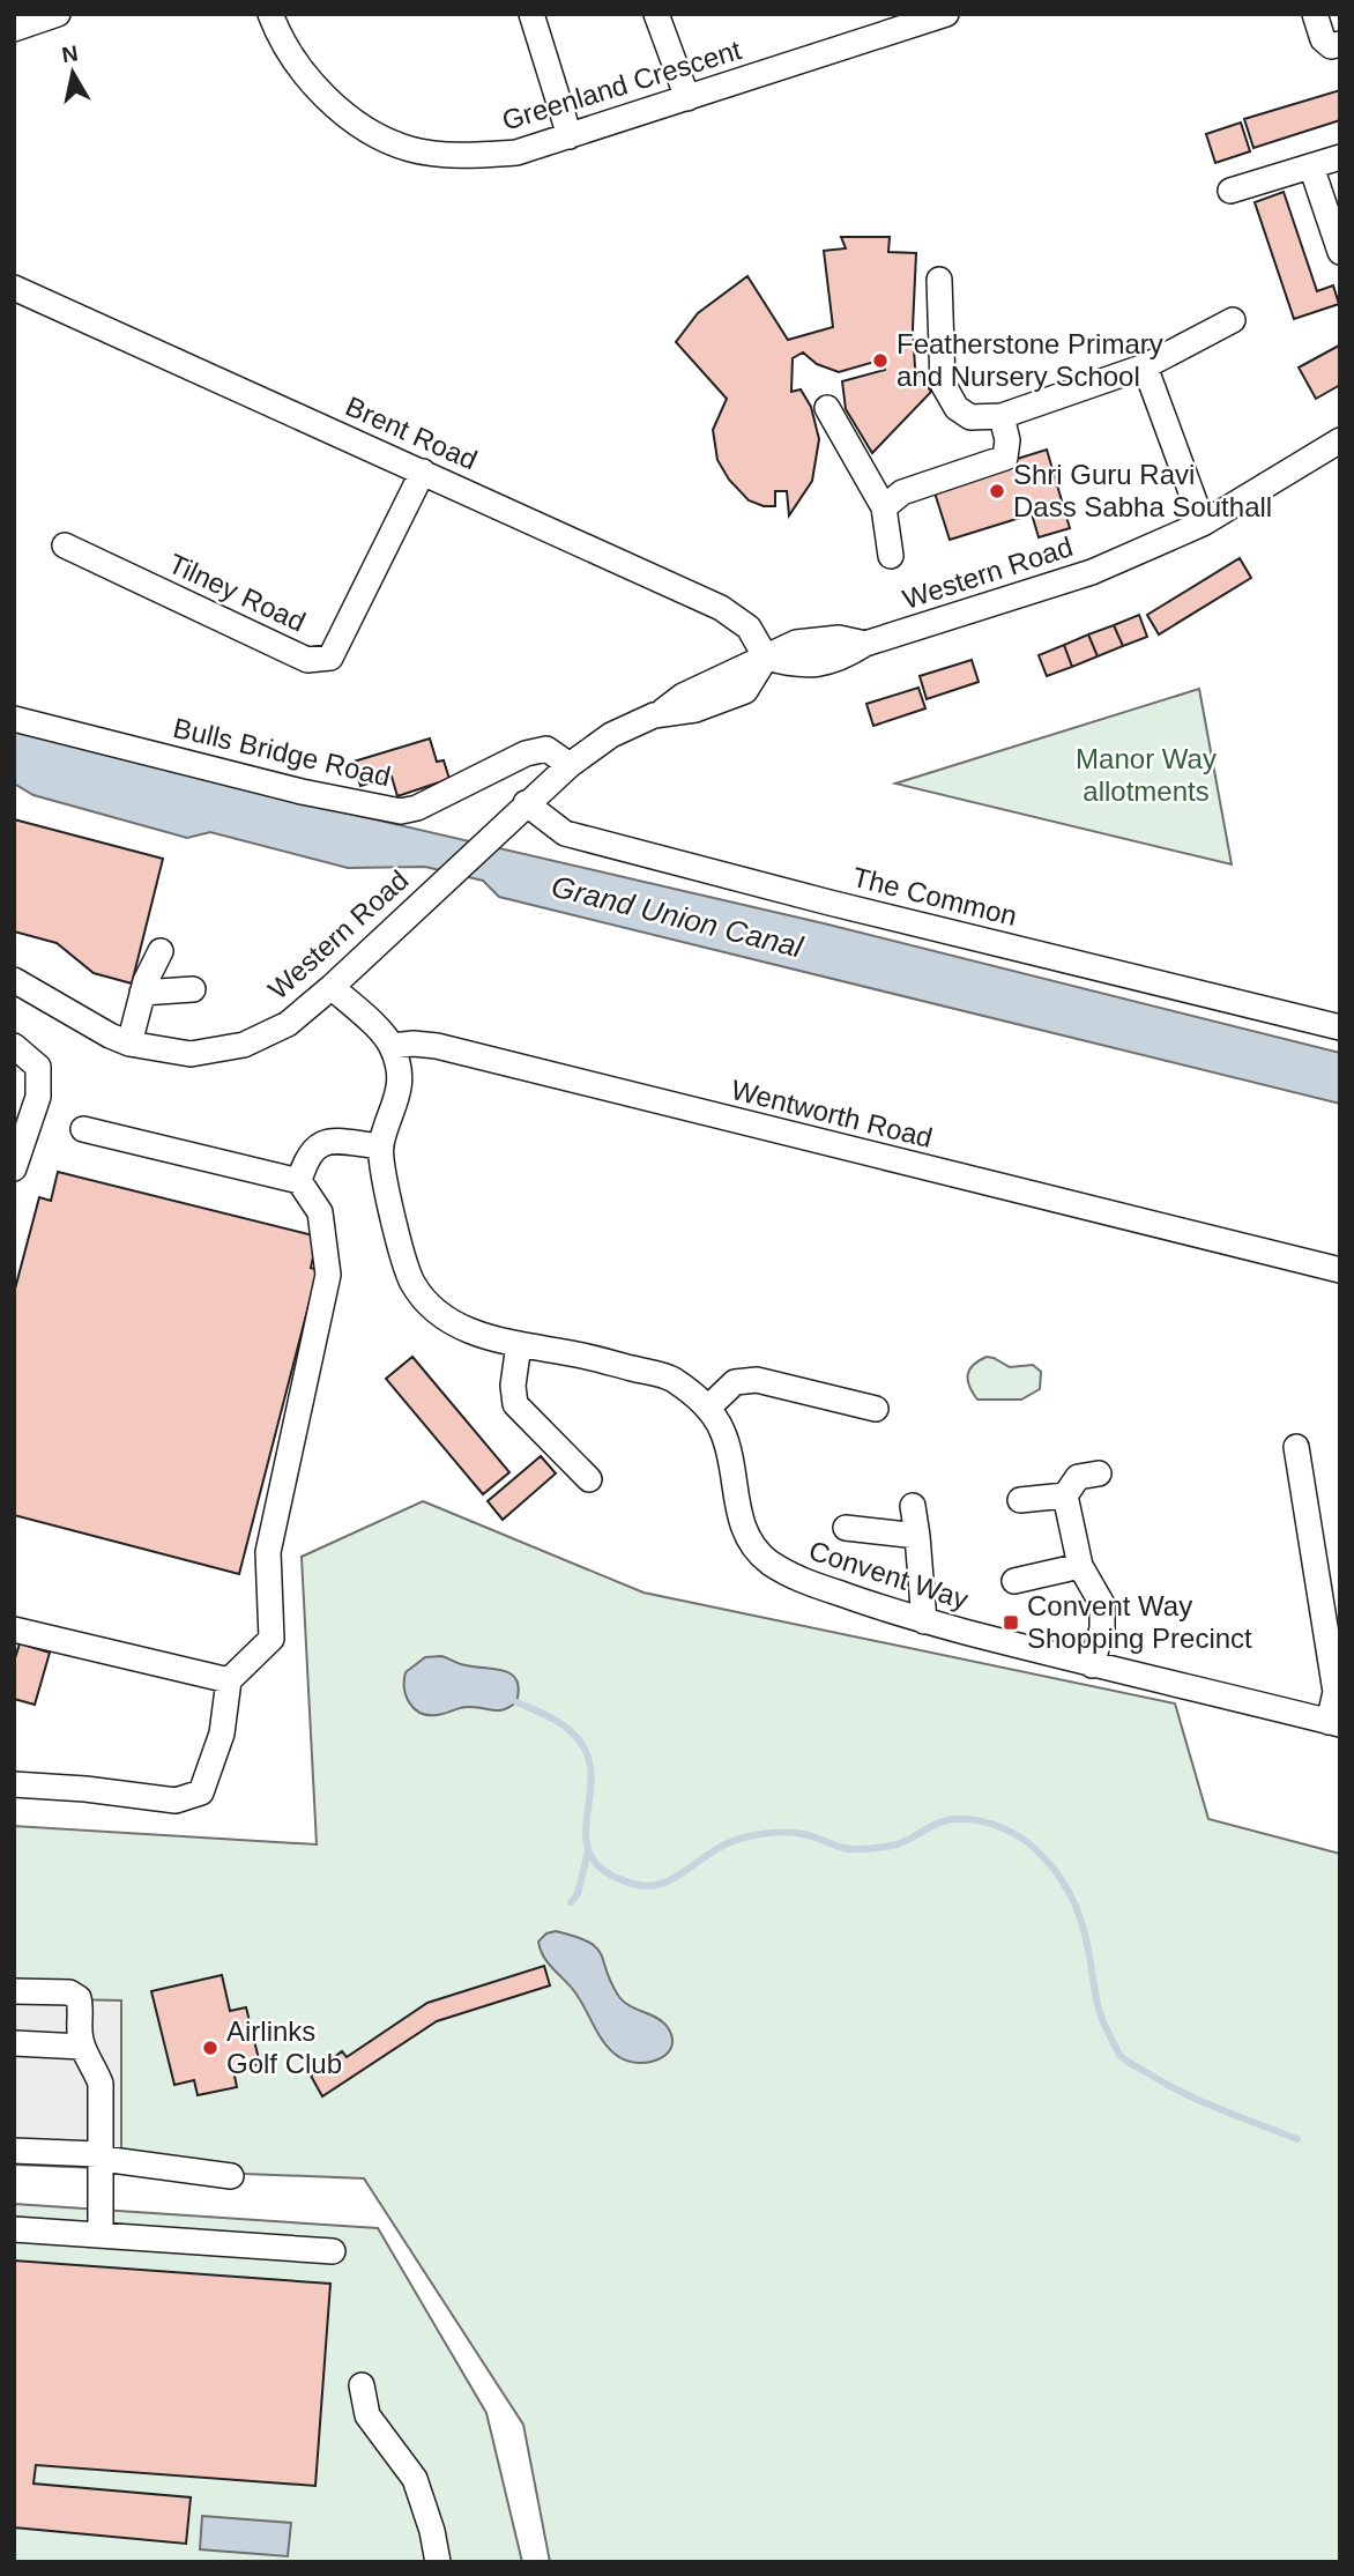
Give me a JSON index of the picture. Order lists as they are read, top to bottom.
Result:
{
  "streets": {
    "street": [
      "Greenland Crescent",
      "Brent Road",
      "Western Road",
      "Tilney Road",
      "Bulls Bridge Road",
      "The Common",
      "Wentworth Road",
      "Convent Way"
    ]
  },
  "crossings": [
    ["Brent Road", "Western Road"],
    ["Brent Road", "Tilney Road"],
    ["Western Road", "Bulls Bridge Road"],
    ["Western Road", "The Common"],
    ["Wentworth Road", "Convent Way"]
  ],
  "water": ["Grand Union Canal"],
  "parks": ["Manor Way allotments"],
  "places": {
    "other": ["Featherstone Primary and Nursery School", "Shri Guru Ravi Dass Sabha Southall", "Airlinks Golf Club"],
    "transit": ["Convent Way Shopping Precinct"]
  },
  "north": "top"
}
